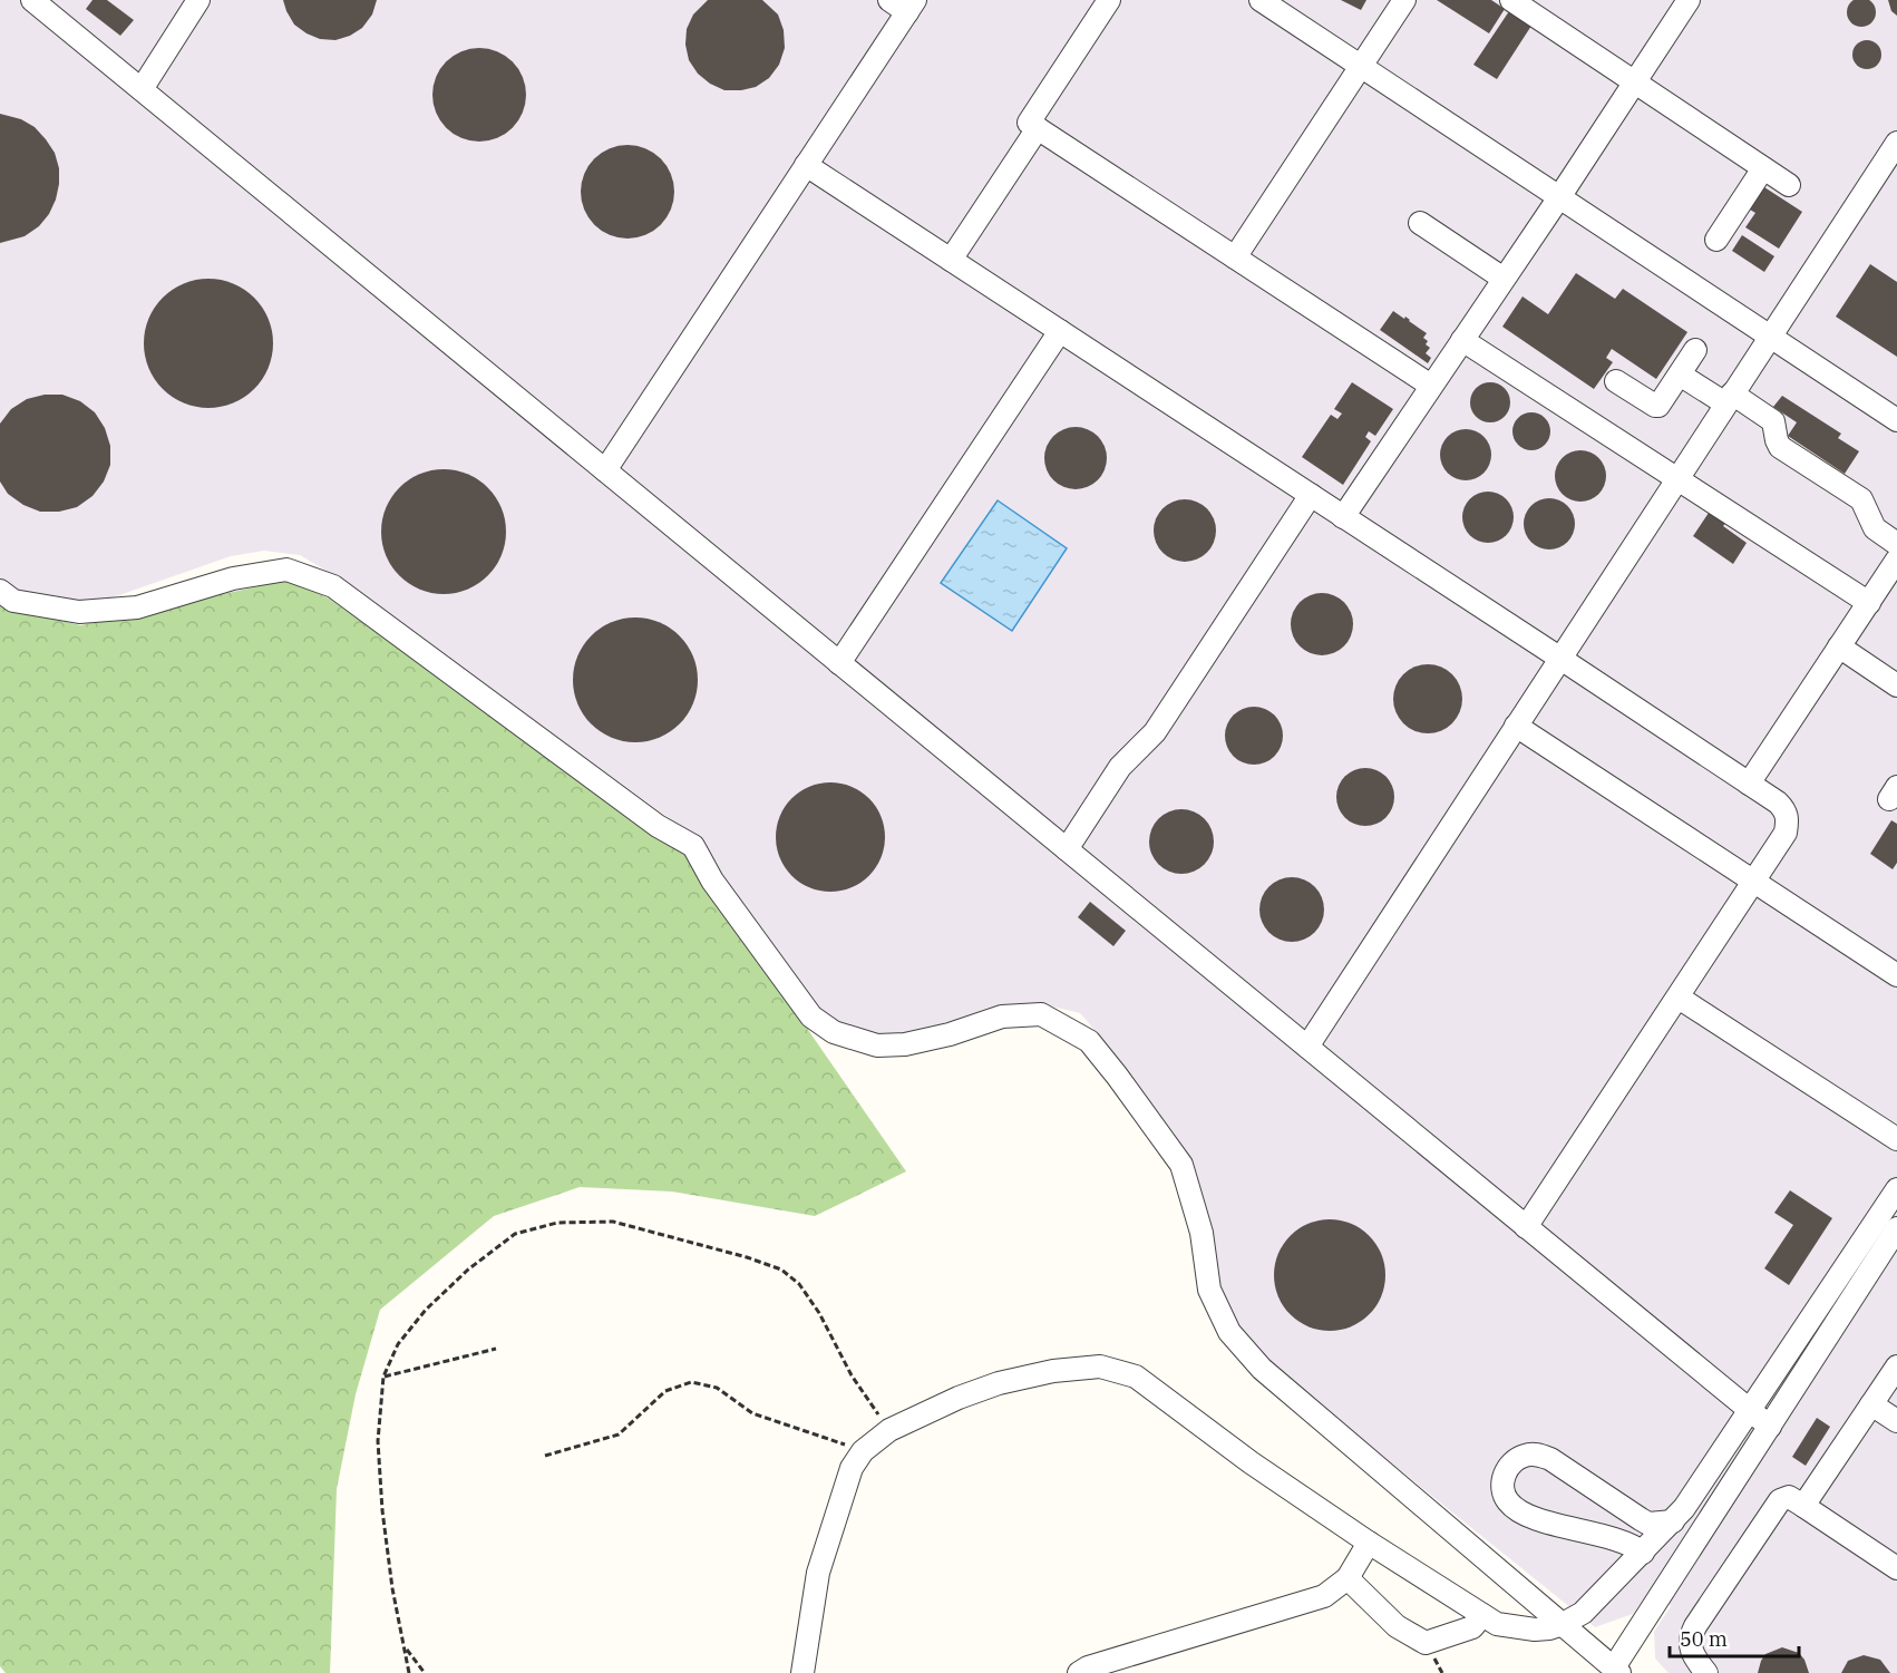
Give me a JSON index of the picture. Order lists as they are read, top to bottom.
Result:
{
  "scale_bar": "50 m"
}
